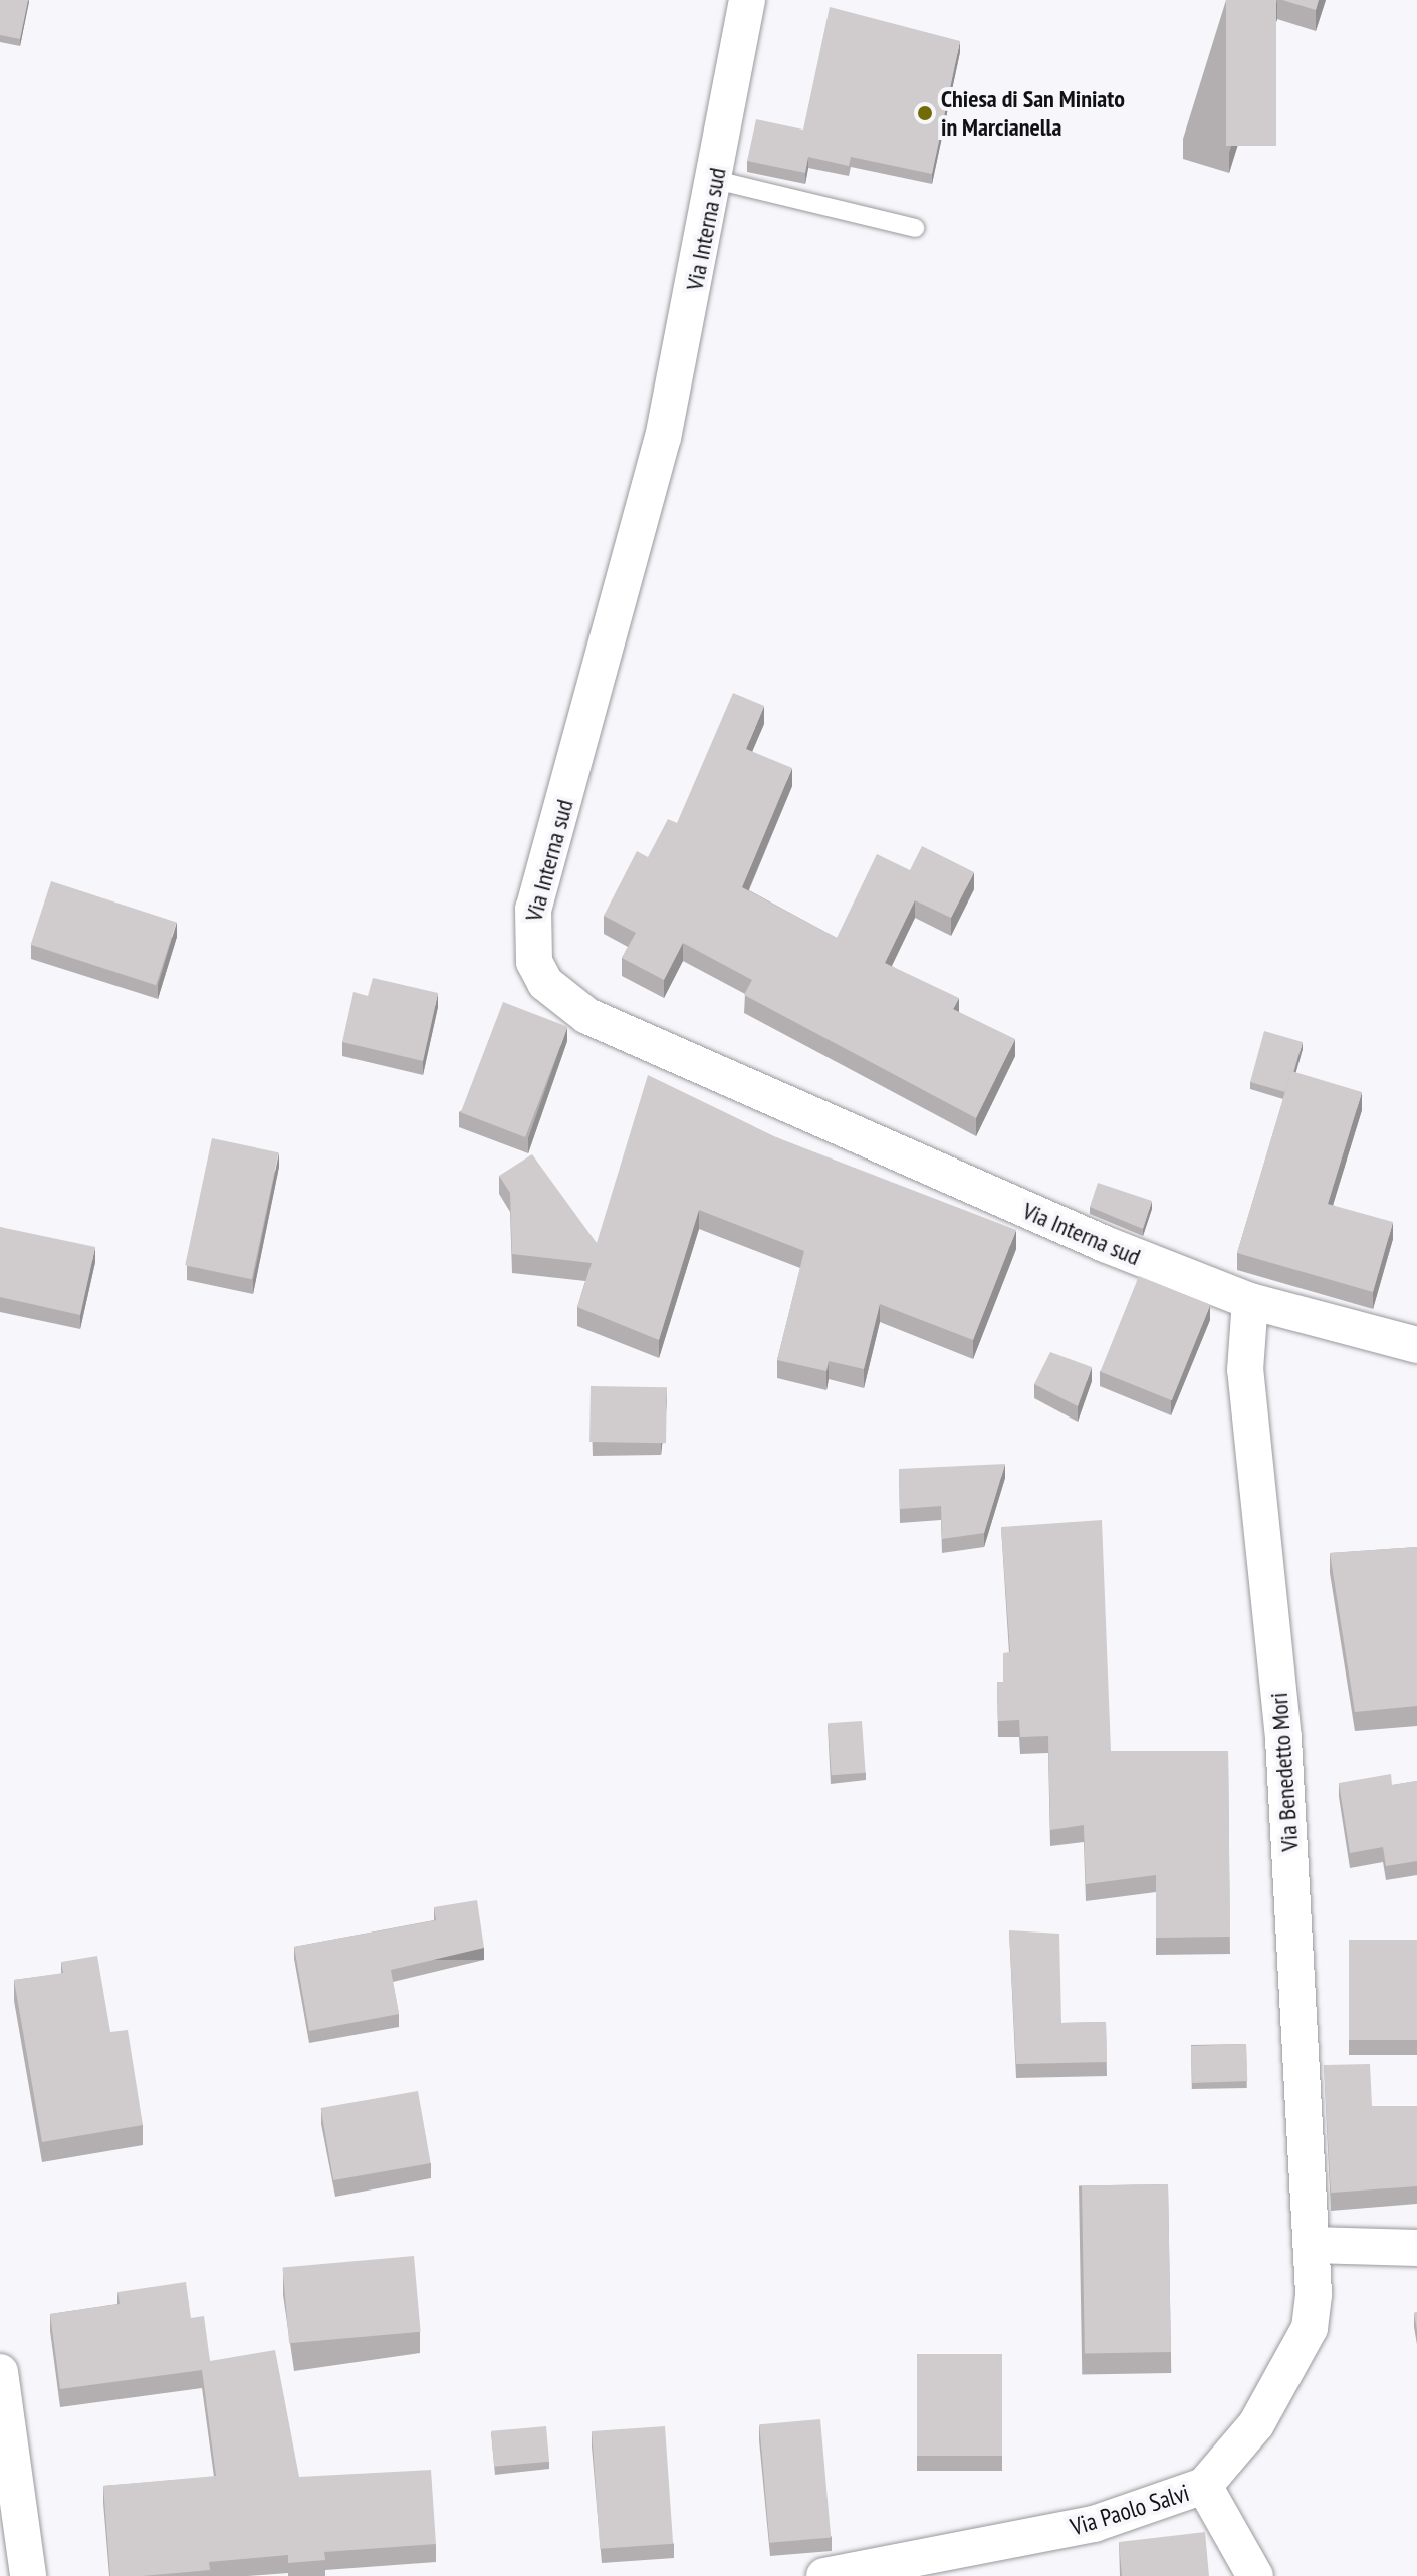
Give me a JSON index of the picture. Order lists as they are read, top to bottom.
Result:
{
  "streets": {
    "street": ["Via Interna sud", "Via Benedetto Mori", "Via Paolo Salvi"]
  },
  "crossings": [
    ["Via Interna sud", "Via Benedetto Mori"],
    ["Via Benedetto Mori", "Via Paolo Salvi"]
  ],
  "places": ["Chiesa di San Miniato in Marcianella"]
}
